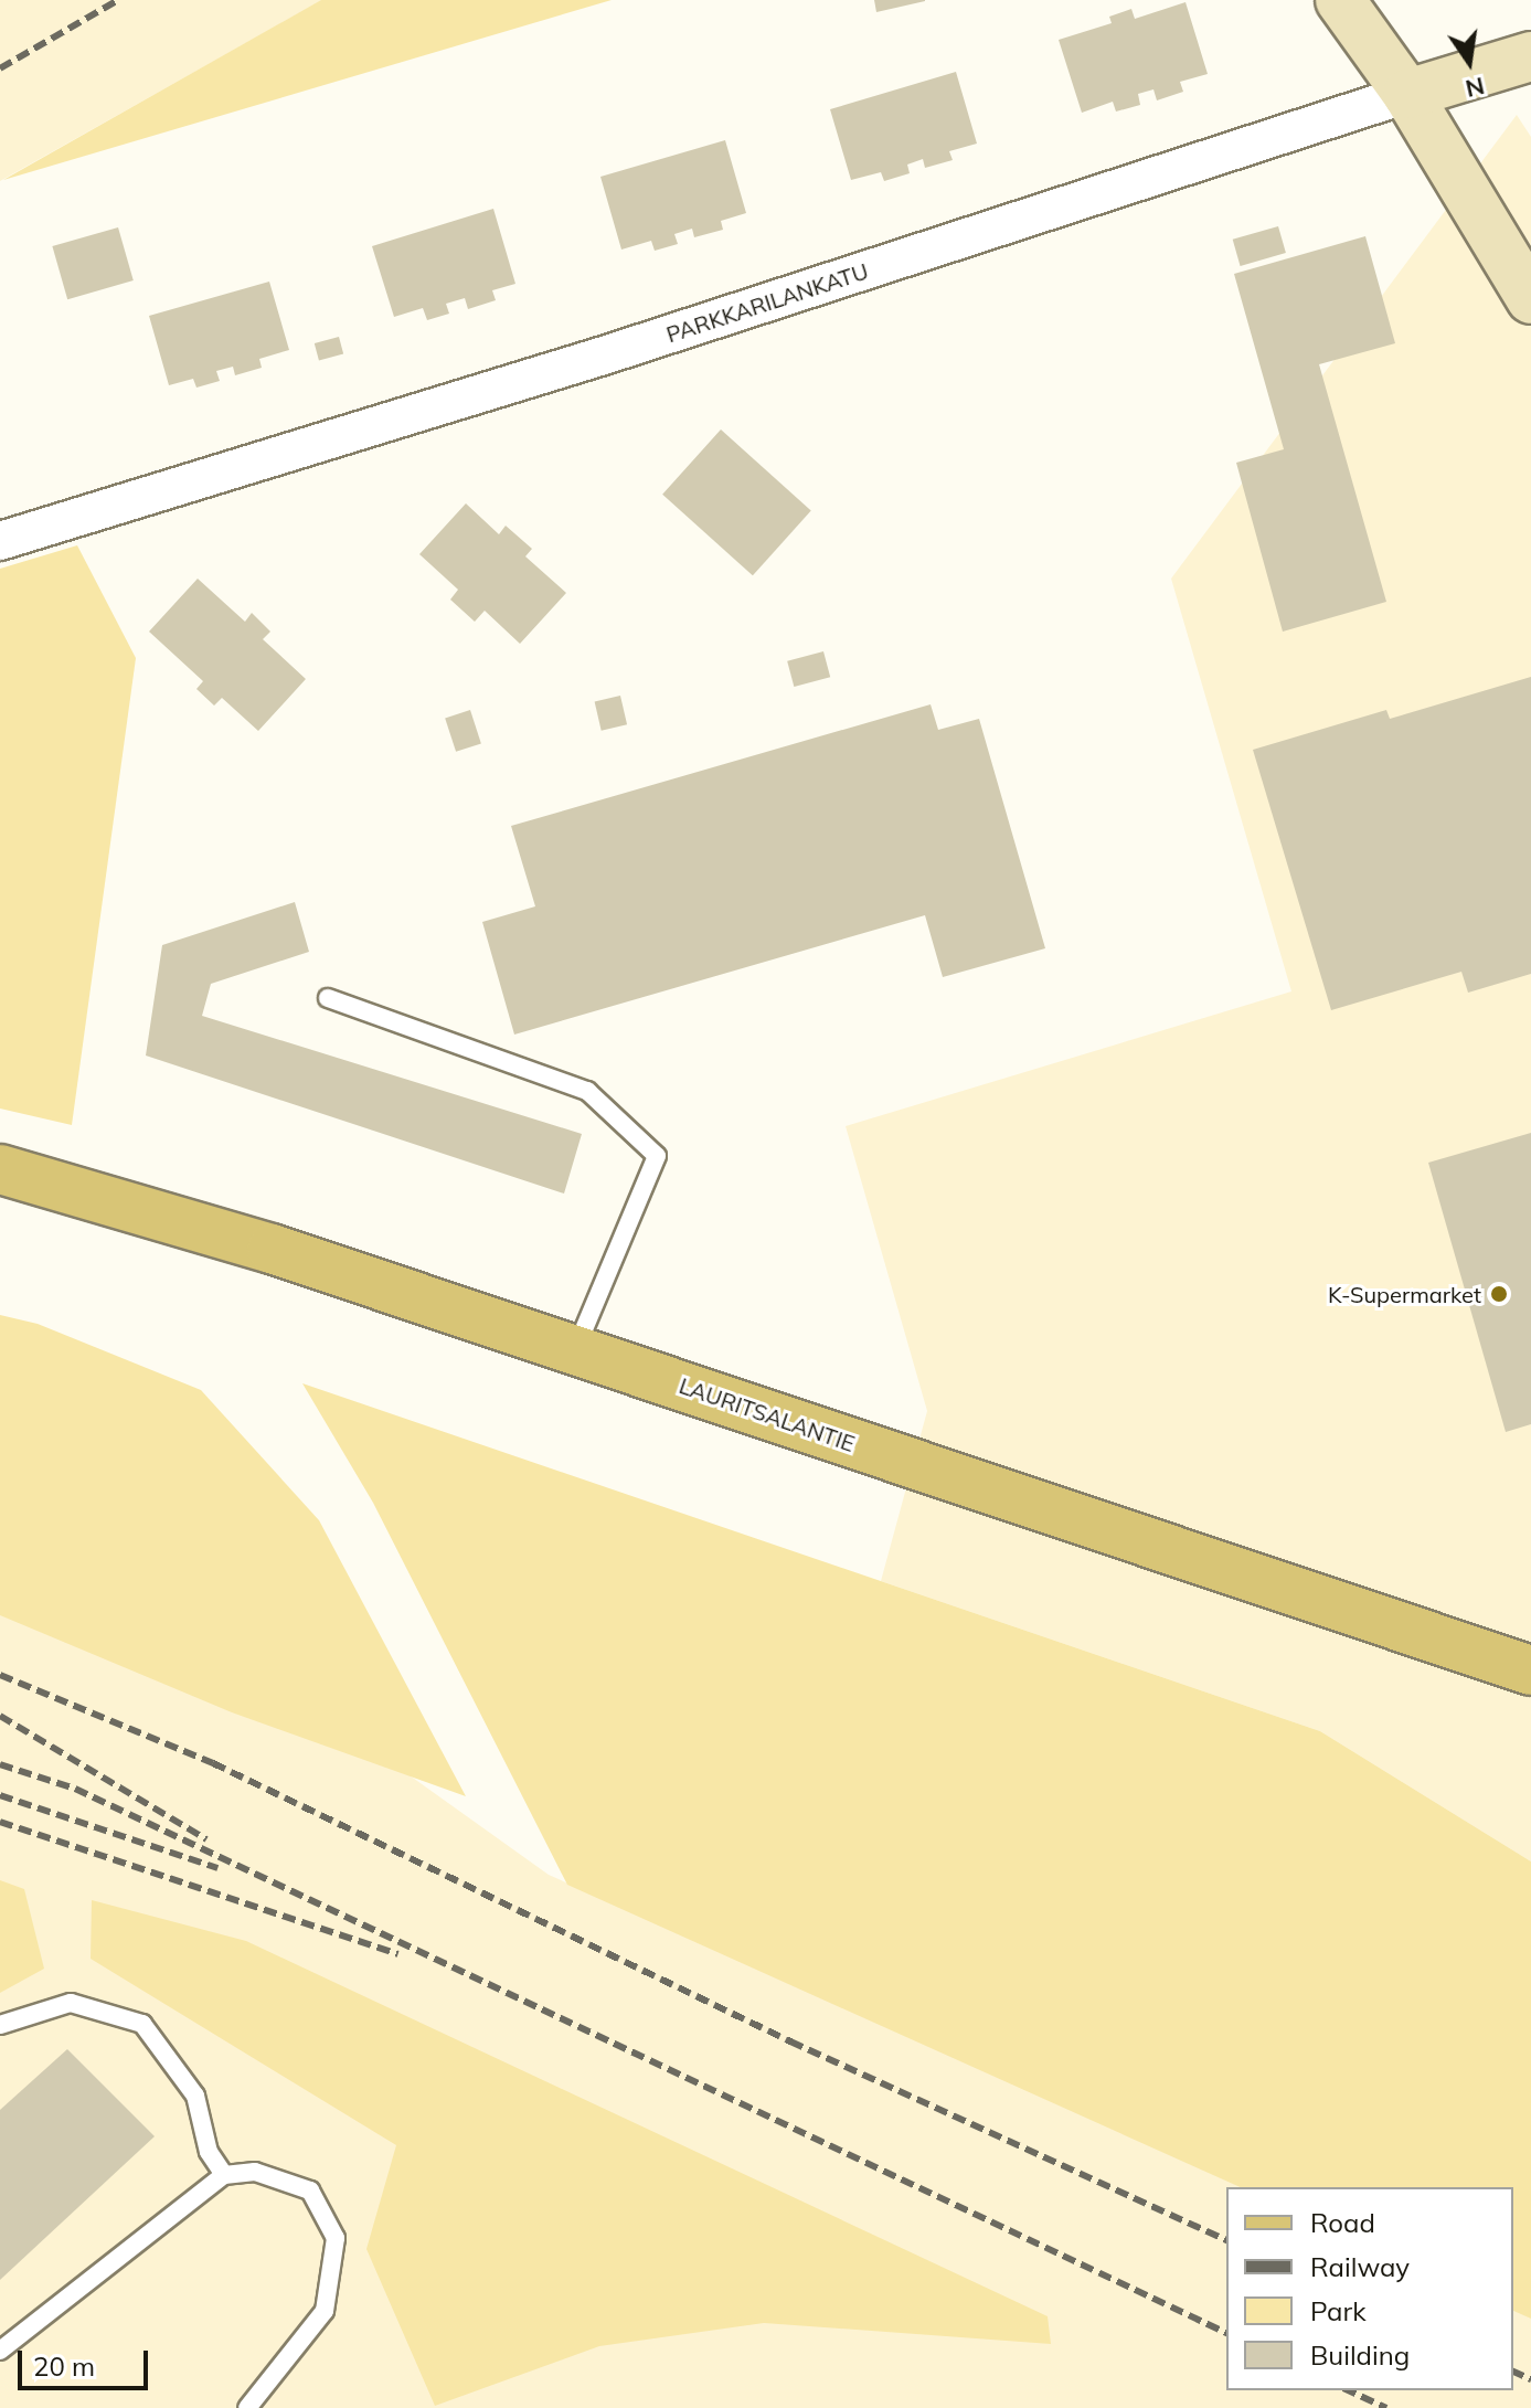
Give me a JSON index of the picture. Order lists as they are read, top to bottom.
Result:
{
  "streets": {
    "main road": ["LAURITSALANTIE"],
    "street": ["PARKKARILANKATU"]
  },
  "places": ["K-Supermarket"],
  "legend": [
    "Road",
    "Railway",
    "Park",
    "Building"
  ],
  "scale_bar": "20 m",
  "north": "bottom"
}
